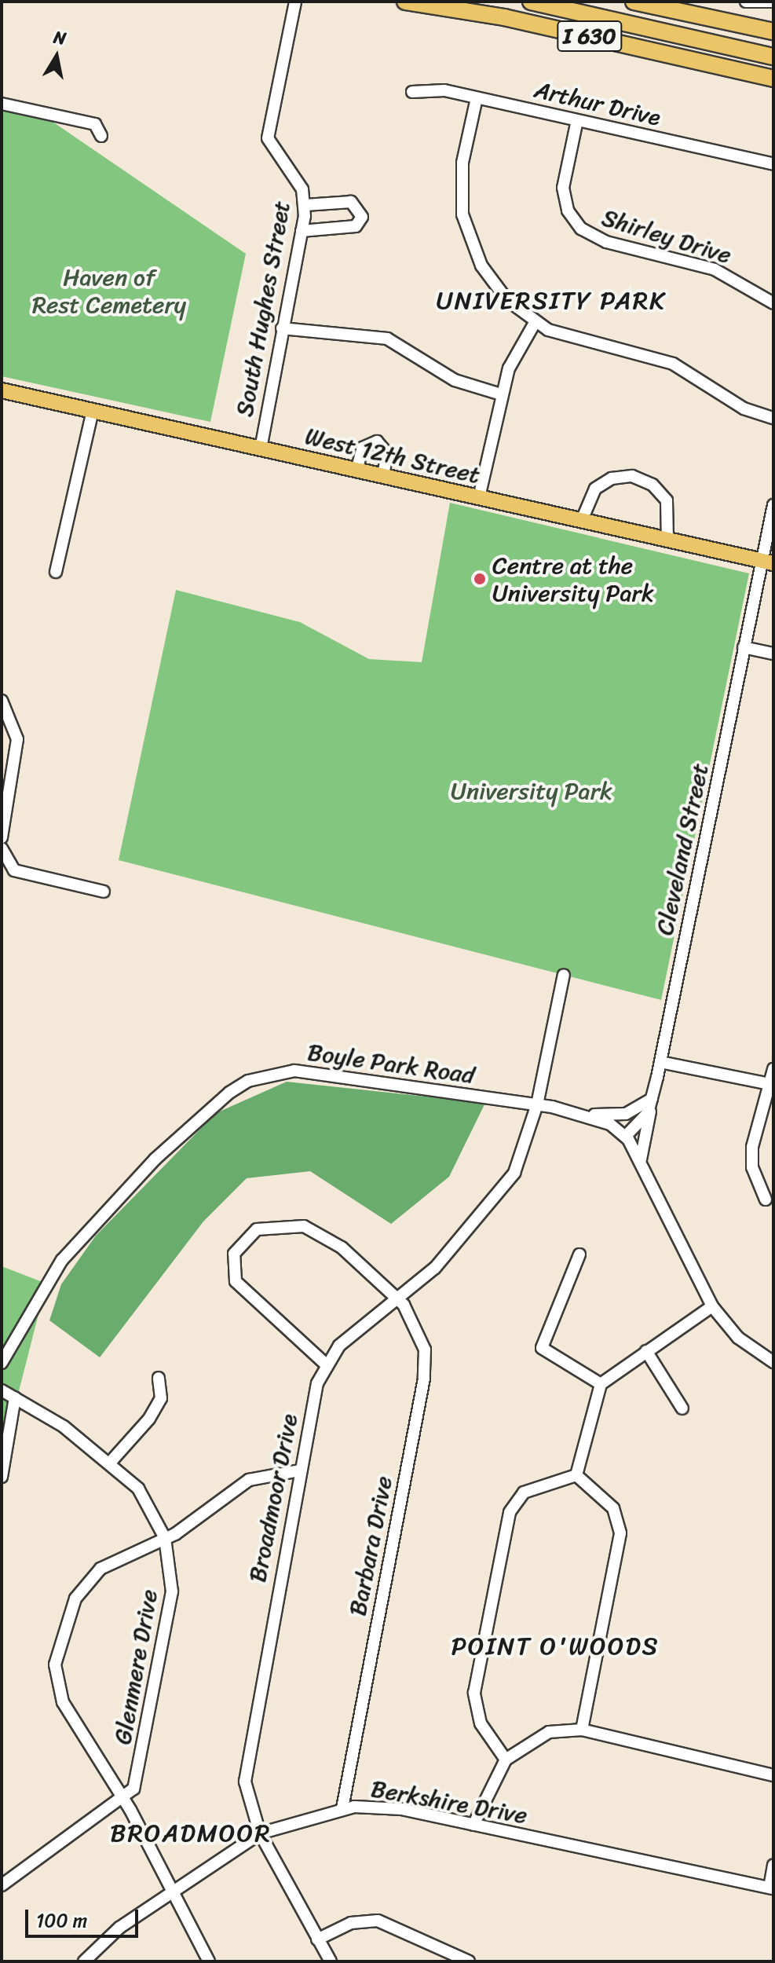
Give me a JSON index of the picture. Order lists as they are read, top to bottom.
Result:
{
  "streets": {
    "highway": ["I 630"],
    "main road": ["West 12th Street"],
    "street": [
      "Arthur Drive",
      "Shirley Drive",
      "South Hughes Street",
      "Cleveland Street",
      "Boyle Park Road",
      "Broadmoor Drive",
      "Barbara Drive",
      "Glenmere Drive",
      "Berkshire Drive"
    ]
  },
  "crossings": [
    ["Arthur Drive", "Shirley Drive"],
    ["South Hughes Street", "West 12th Street"],
    ["West 12th Street", "Cleveland Street"],
    ["Cleveland Street", "Boyle Park Road"],
    ["Boyle Park Road", "Broadmoor Drive"],
    ["Broadmoor Drive", "Barbara Drive"],
    ["Broadmoor Drive", "Berkshire Drive"],
    ["Barbara Drive", "Berkshire Drive"]
  ],
  "districts": ["UNIVERSITY PARK", "POINT O'WOODS", "BROADMOOR"],
  "parks": ["Haven of Rest Cemetery", "University Park"],
  "places": ["Centre at the University Park"],
  "scale_bar": "100 m",
  "north": "top"
}
